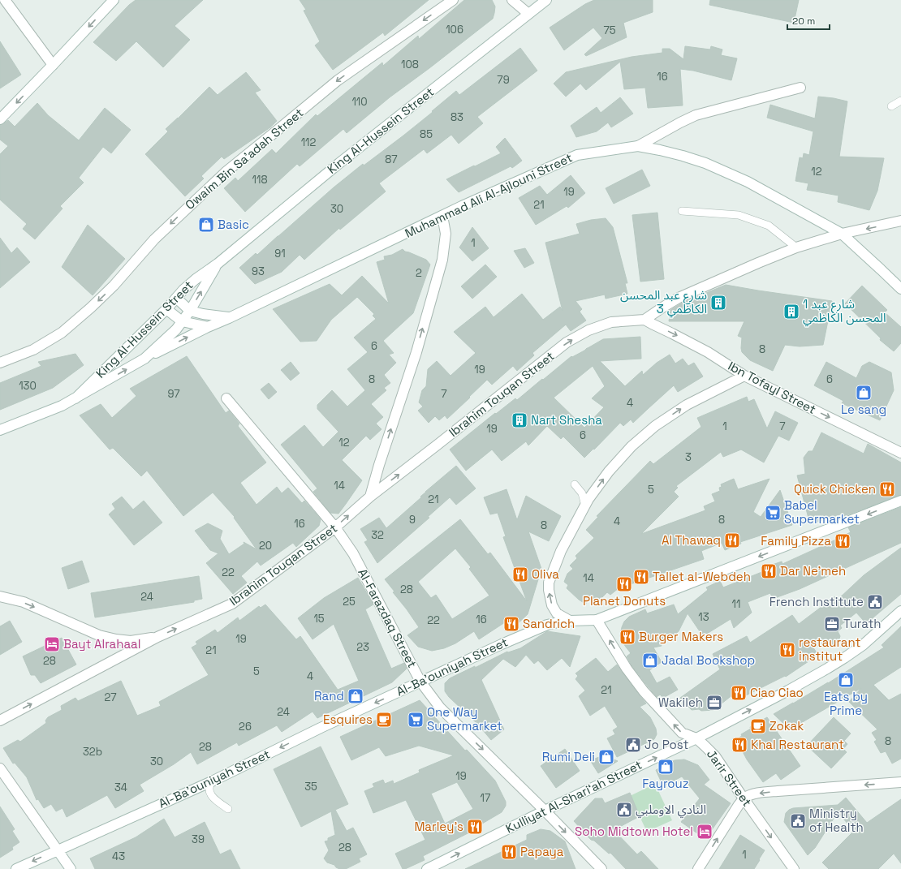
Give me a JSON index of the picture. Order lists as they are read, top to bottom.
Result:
{
  "streets": {
    "street": [
      "King Al-Hussein Street",
      "Owaim Bin Sa'adah Street",
      "Muhammad Ali Al-Ajlouni Street",
      "Ibn Tofayl Street",
      "Ibrahim Touqan Street",
      "Al-Farazdaq Street",
      "Al-Ba'ouniyah Street",
      "Jarir Street",
      "Kulliyat Al-Shariʻah Street"
    ]
  },
  "crossings": [
    ["King Al-Hussein Street", "Muhammad Ali Al-Ajlouni Street"],
    ["Ibn Tofayl Street", "Ibrahim Touqan Street"],
    ["Ibrahim Touqan Street", "Al-Farazdaq Street"],
    ["Al-Farazdaq Street", "Al-Ba'ouniyah Street"],
    ["Al-Farazdaq Street", "Kulliyat Al-Shariʻah Street"],
    ["Al-Ba'ouniyah Street", "Jarir Street"],
    ["Jarir Street", "Kulliyat Al-Shariʻah Street"]
  ],
  "one_way": [
    "Owaim Bin Sa'adah Street",
    "Ibn Tofayl Street",
    "Ibrahim Touqan Street",
    "Al-Farazdaq Street",
    "Al-Ba'ouniyah Street",
    "Kulliyat Al-Shariʻah Street"
  ],
  "places": {
    "shop": [
      "Basic",
      "Le sang",
      "Jadal Bookshop",
      "Eats by Prime",
      "Rand",
      "Rumi Deli",
      "Fayrouz"
    ],
    "building": ["شارع عبد المحسن الكاظمي 3", "1 شارع عبد المحسن الكاظمي", "Nart Shesha"],
    "restaurant": [
      "Quick Chicken",
      "Al Thawaq",
      "Family Pizza",
      "Dar Ne'meh",
      "Oliva",
      "Tallet al-Webdeh",
      "Planet Donuts",
      "Sandrich",
      "Burger Makers",
      "restaurant institut",
      "Ciao Ciao",
      "Khal Restaurant",
      "Marley's",
      "Papaya"
    ],
    "supermarket": ["Babel Supermarket", "One Way Supermarket"],
    "public building": [
      "French Institute",
      "Jo Post",
      "النادي الاوملبي",
      "Ministry of Health"
    ],
    "office": ["Turath", "Wakileh"],
    "hotel": ["Bayt Alrahaal", "Soho Midtown Hotel"],
    "cafe": ["Esquires", "Zokak"]
  },
  "house_numbers": [
    "106",
    "75",
    "108",
    "16",
    "79",
    "110",
    "83",
    "85",
    "112",
    "87",
    "12",
    "118",
    "19",
    "21",
    "30",
    "1",
    "91",
    "93",
    "2",
    "6",
    "8",
    "19",
    "8",
    "6",
    "130",
    "97",
    "7",
    "4",
    "1",
    "7",
    "19",
    "6",
    "12",
    "3",
    "14",
    "5",
    "21",
    "9",
    "8",
    "4",
    "16",
    "8",
    "32",
    "20",
    "22",
    "14",
    "28",
    "24",
    "25",
    "11",
    "13",
    "15",
    "16",
    "22",
    "19",
    "23",
    "21",
    "28",
    "5",
    "4",
    "21",
    "27",
    "24",
    "26",
    "8",
    "28",
    "32b",
    "30",
    "19",
    "35",
    "34",
    "17",
    "39",
    "28",
    "1",
    "43"
  ],
  "scale_bar": "20 m"
}
